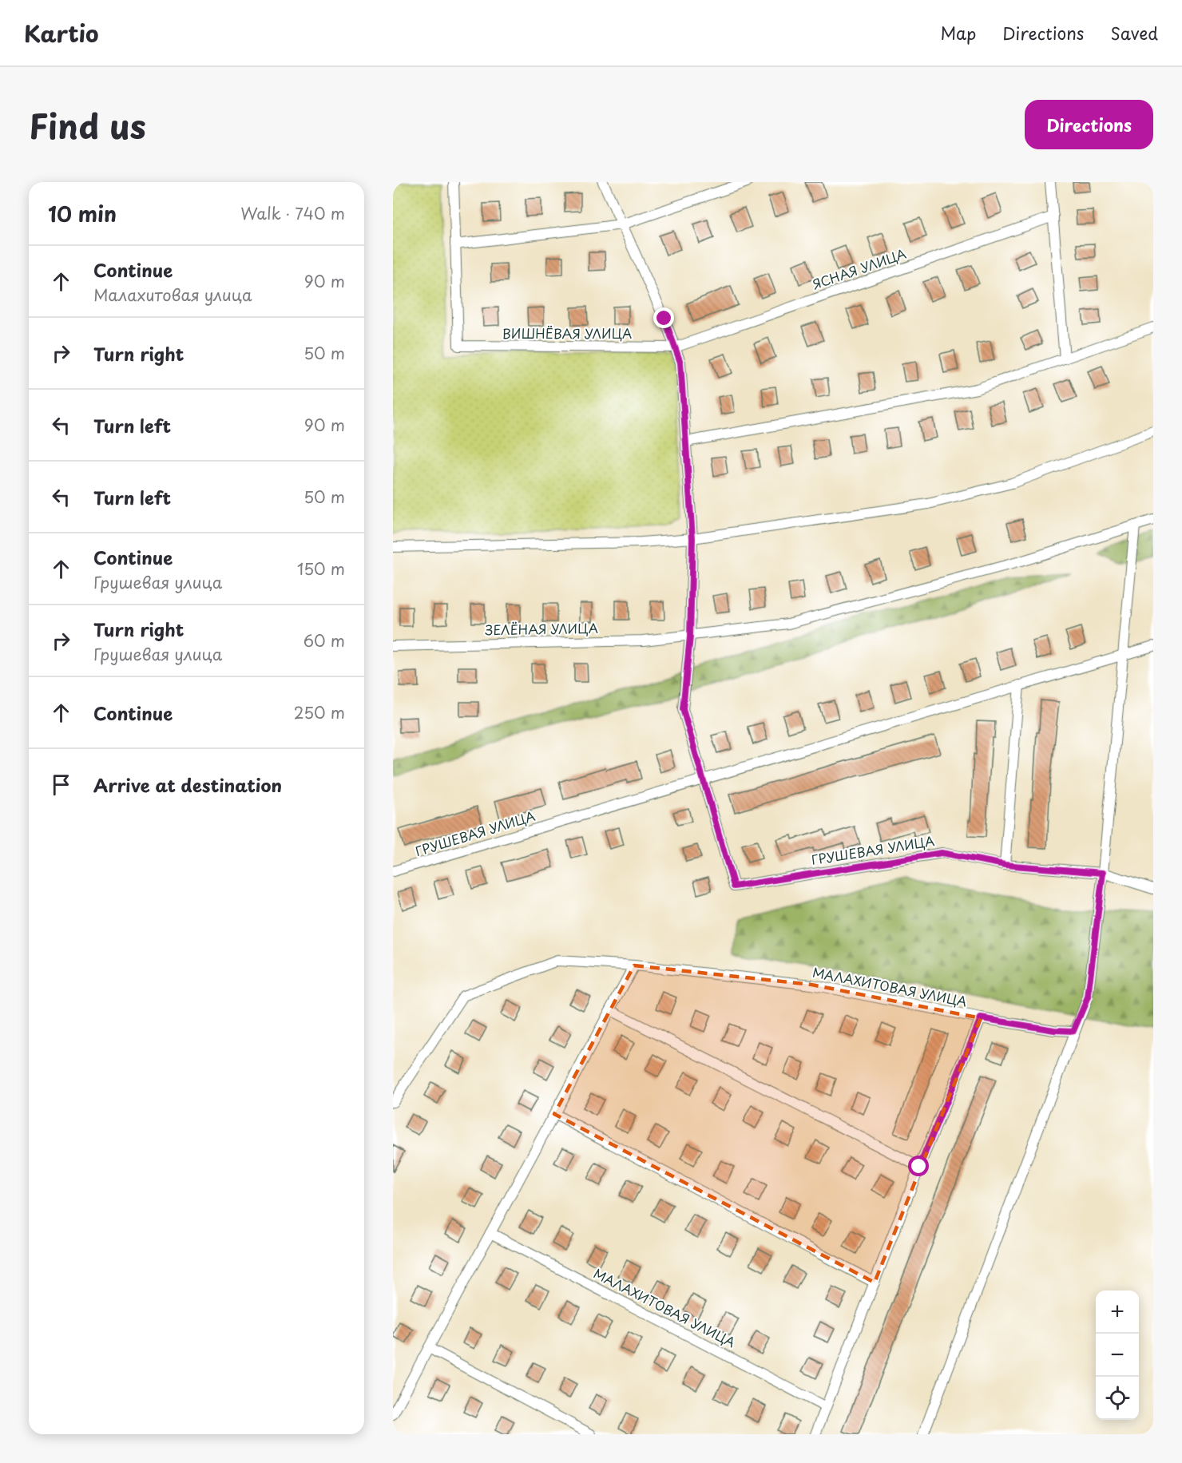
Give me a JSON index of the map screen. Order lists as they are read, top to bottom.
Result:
{
  "streets": {
    "street": [
      "ЯСНАЯ УЛИЦА",
      "ВИШНЁВАЯ УЛИЦА",
      "ЗЕЛЁНАЯ УЛИЦА",
      "ГРУШЕВАЯ УЛИЦА",
      "МАЛАХИТОВАЯ УЛИЦА"
    ]
  },
  "crossings": [
    ["ЯСНАЯ УЛИЦА", "ВИШНЁВАЯ УЛИЦА"]
  ],
  "page": {
    "header": "Kartio",
    "nav": ["Map", "Directions", "Saved"],
    "title": "Find us",
    "buttons": "Directions",
    "heading": ["10 min", "Walk · 740 m"],
    "list": [
      ["Continue", "Малахитовая улица", "90 m"],
      ["Turn right", "50 m"],
      ["Turn left", "90 m"],
      ["Turn left", "50 m"],
      ["Continue", "Грушевая улица", "150 m"],
      ["Turn right", "Грушевая улица", "60 m"],
      ["Continue", "250 m"],
      "Arrive at destination"
    ],
    "map_buttons": ["+", "−"]
  }
}
